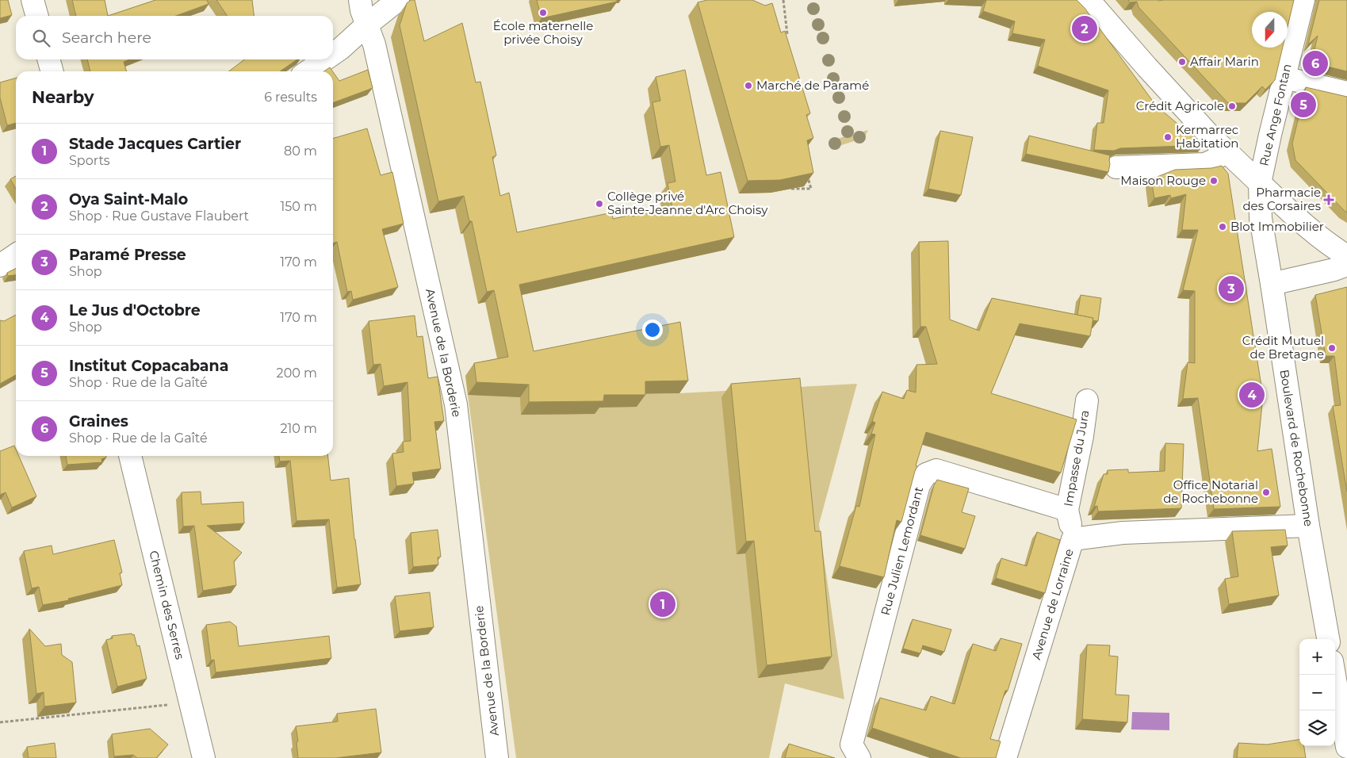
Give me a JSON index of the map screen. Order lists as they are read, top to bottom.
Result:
{
  "streets": {
    "street": [
      "Rue Ange Fontan",
      "Avenue de la Borderie",
      "Boulevard de Rochebonne",
      "Impasse du Jura",
      "Rue Julien Lemordant",
      "Avenue de Lorraine",
      "Chemin des Serres"
    ]
  },
  "crossings": [
    ["Rue Ange Fontan", "Boulevard de Rochebonne"],
    ["Boulevard de Rochebonne", "Avenue de Lorraine"],
    ["Impasse du Jura", "Rue Julien Lemordant"],
    ["Impasse du Jura", "Avenue de Lorraine"]
  ],
  "places": {
    "other": [
      "École maternelle privée Choisy",
      "Affair Marin",
      "Marché de Paramé",
      "Crédit Agricole",
      "Kermarrec Habitation",
      "Maison Rouge",
      "Collège privé Sainte-Jeanne d'Arc Choisy",
      "Blot Immobilier",
      "Crédit Mutuel de Bretagne",
      "Office Notarial de Rochebonne"
    ],
    "health": ["Pharmacie des Corsaires"]
  },
  "north": "bottom",
  "page": {
    "pins": [
      "2",
      "6",
      "5",
      "3",
      "4",
      "1"
    ],
    "search": "Search here",
    "heading": ["Nearby", "6 results"],
    "list": [
      {
        "mark": "1",
        "name": "Stade Jacques Cartier",
        "note": "Sports",
        "value": "80 m"
      },
      {
        "mark": "2",
        "name": "Oya Saint-Malo",
        "note": "Shop · Rue Gustave Flaubert",
        "value": "150 m"
      },
      {
        "mark": "3",
        "name": "Paramé Presse",
        "note": "Shop",
        "value": "170 m"
      },
      {
        "mark": "4",
        "name": "Le Jus d'Octobre",
        "note": "Shop",
        "value": "170 m"
      },
      {
        "mark": "5",
        "name": "Institut Copacabana",
        "note": "Shop · Rue de la Gaîté",
        "value": "200 m"
      },
      {
        "mark": "6",
        "name": "Graines",
        "note": "Shop · Rue de la Gaîté",
        "value": "210 m"
      }
    ],
    "map_buttons": ["+", "−"]
  }
}
